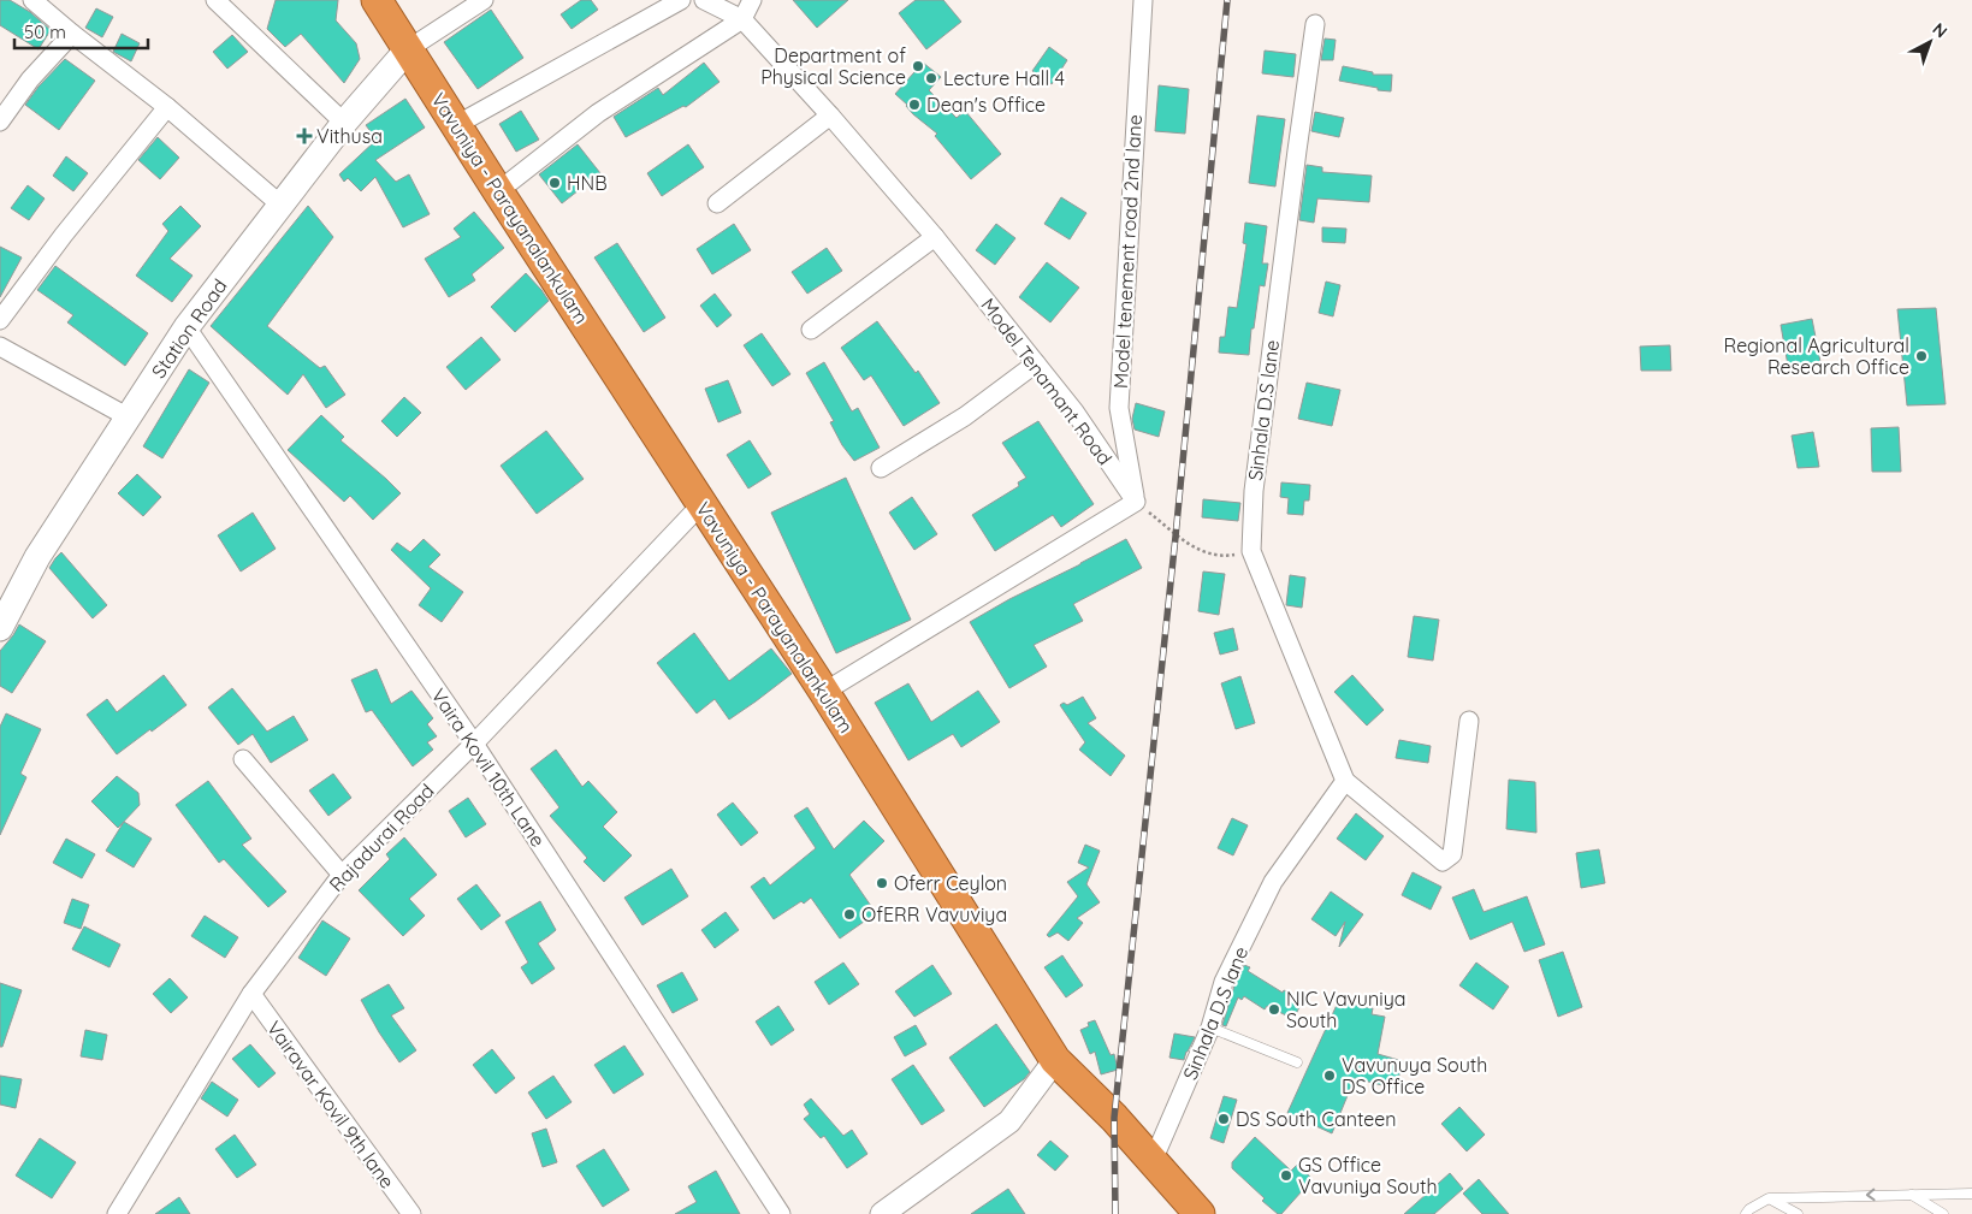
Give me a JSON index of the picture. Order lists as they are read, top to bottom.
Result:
{
  "streets": {
    "highway": ["Vavuniya - Parayanalankulam"],
    "main road": ["Station Road"],
    "street": [
      "Model tenement road 2nd lane",
      "Model Tenamant Road",
      "Sinhala D.S lane",
      "Vaira Kovil 10th Lane",
      "Rajadurai Road",
      "Vairavar Kovil 9th lane"
    ]
  },
  "crossings": [
    ["Vavuniya - Parayanalankulam", "Station Road"],
    ["Vavuniya - Parayanalankulam", "Sinhala D.S lane"],
    ["Vavuniya - Parayanalankulam", "Rajadurai Road"],
    ["Model tenement road 2nd lane", "Model Tenamant Road"],
    ["Station Road", "Vaira Kovil 10th Lane"],
    ["Vaira Kovil 10th Lane", "Rajadurai Road"],
    ["Rajadurai Road", "Vairavar Kovil 9th lane"]
  ],
  "places": {
    "other": [
      "Department of Physical Science",
      "Lecture Hall 4",
      "Dean's Office",
      "HNB",
      "Regional Agricultural Research Office",
      "Oferr Ceylon",
      "OfERR Vavuviya",
      "NIC Vavuniya South",
      "Vavunuya South DS Office",
      "DS South Canteen",
      "GS Office Vavuniya South"
    ],
    "health": ["Vithusa"]
  },
  "scale_bar": "50 m",
  "north": "top right"
}
